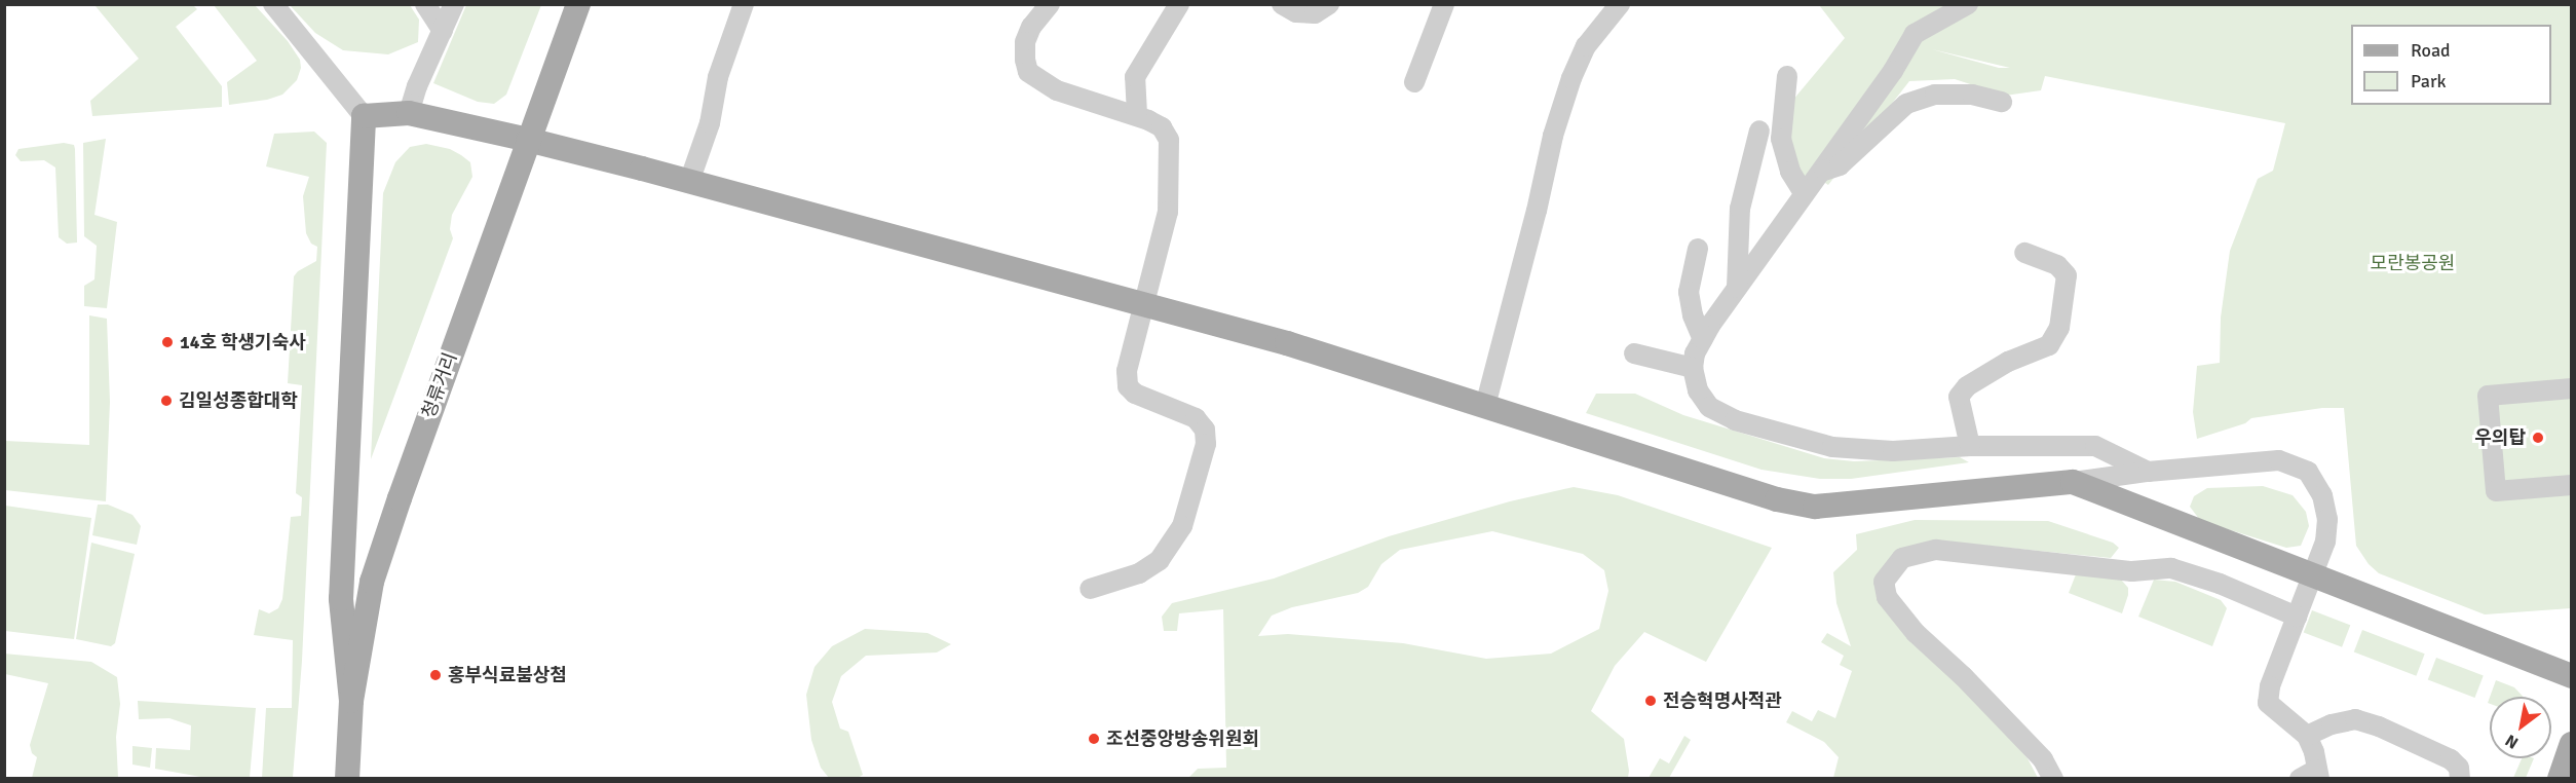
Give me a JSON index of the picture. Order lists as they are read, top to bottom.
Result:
{
  "streets": {
    "main road": ["청류거리"]
  },
  "parks": ["모란봉공원"],
  "places": [
    "14호 학생기숙사",
    "김일성종합대학",
    "우의탑",
    "홍부식료붐상첨",
    "전승혁명사적관",
    "조선중앙방송위원회"
  ],
  "legend": ["Road", "Park"],
  "north": "bottom left"
}
